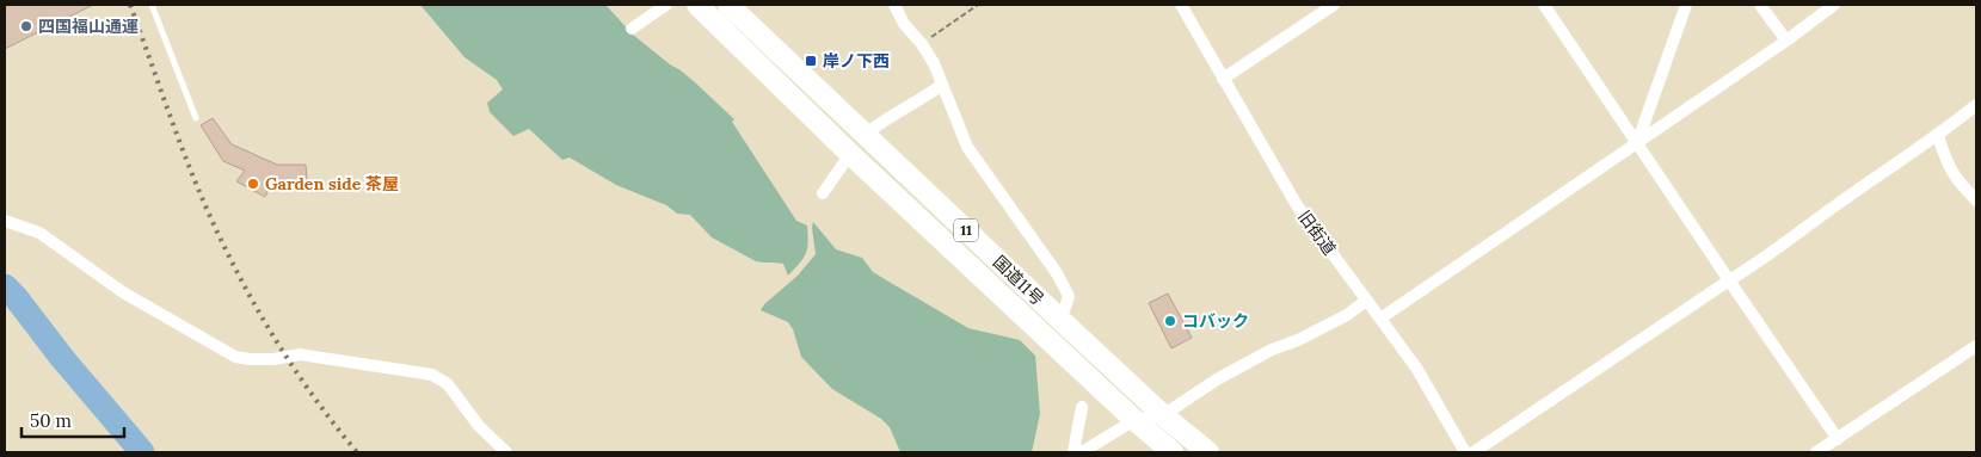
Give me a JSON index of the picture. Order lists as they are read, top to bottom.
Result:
{
  "streets": {
    "highway": ["11", "国道11号"],
    "street": ["旧街道"]
  },
  "places": {
    "other": ["四国福山通運", "Garden side 茶屋", "コバック"],
    "transit": ["岸ノ下西"]
  },
  "scale_bar": "50 m"
}
